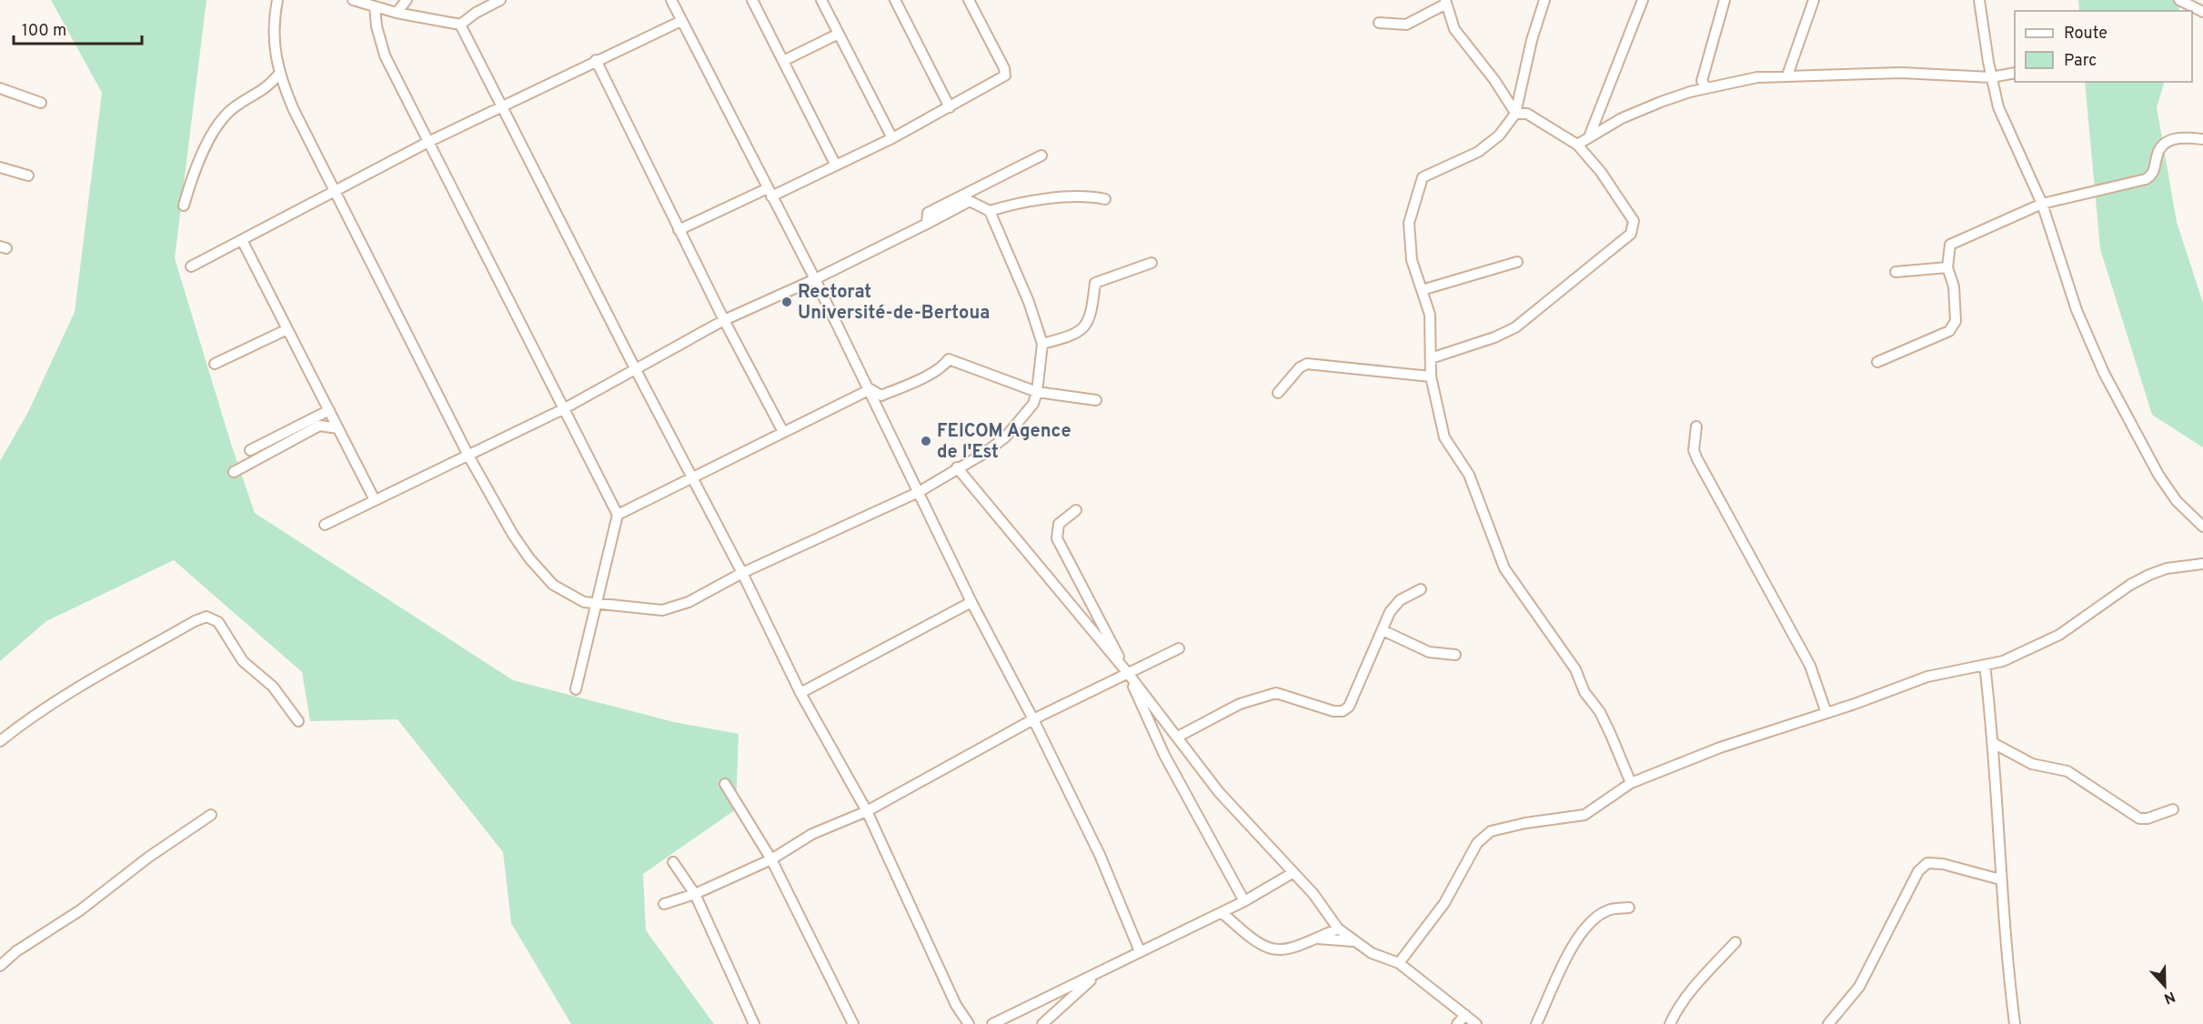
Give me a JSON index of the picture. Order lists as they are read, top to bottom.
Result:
{
  "places": ["Rectorat Université-de-Bertoua", "FEICOM Agence de l'Est"],
  "legend": ["Route", "Parc"],
  "scale_bar": "100 m",
  "north": "bottom"
}
